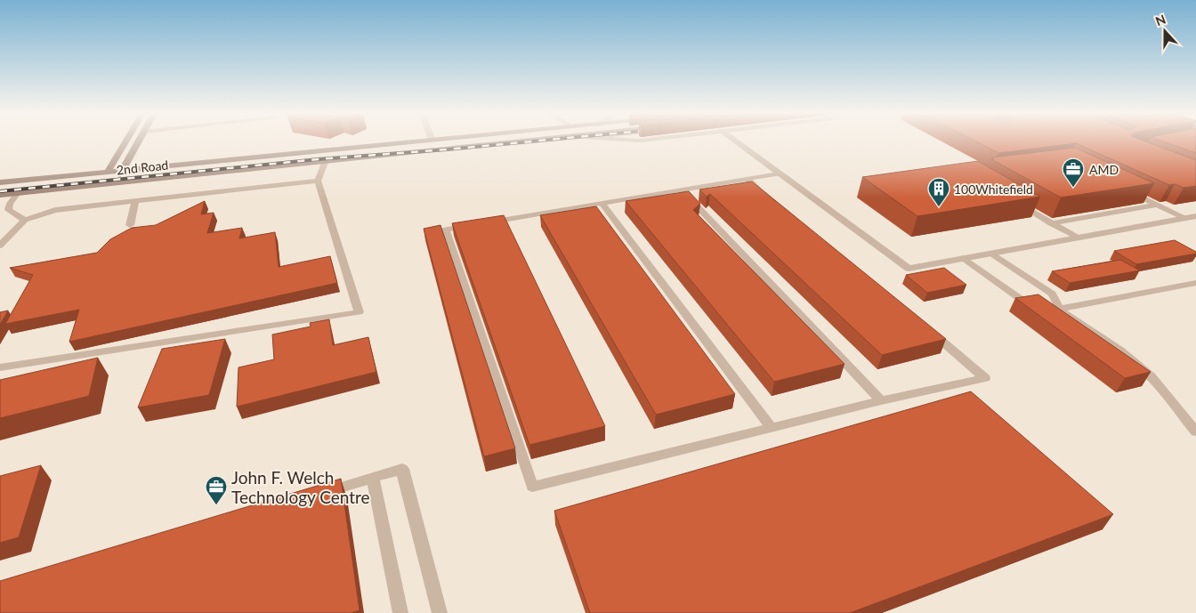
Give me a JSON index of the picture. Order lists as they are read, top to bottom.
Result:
{
  "streets": {
    "main road": ["2nd Road"]
  },
  "places": {
    "office": ["AMD", "John F. Welch Technology Centre"],
    "building": ["100Whitefield"]
  },
  "north": "top"
}
